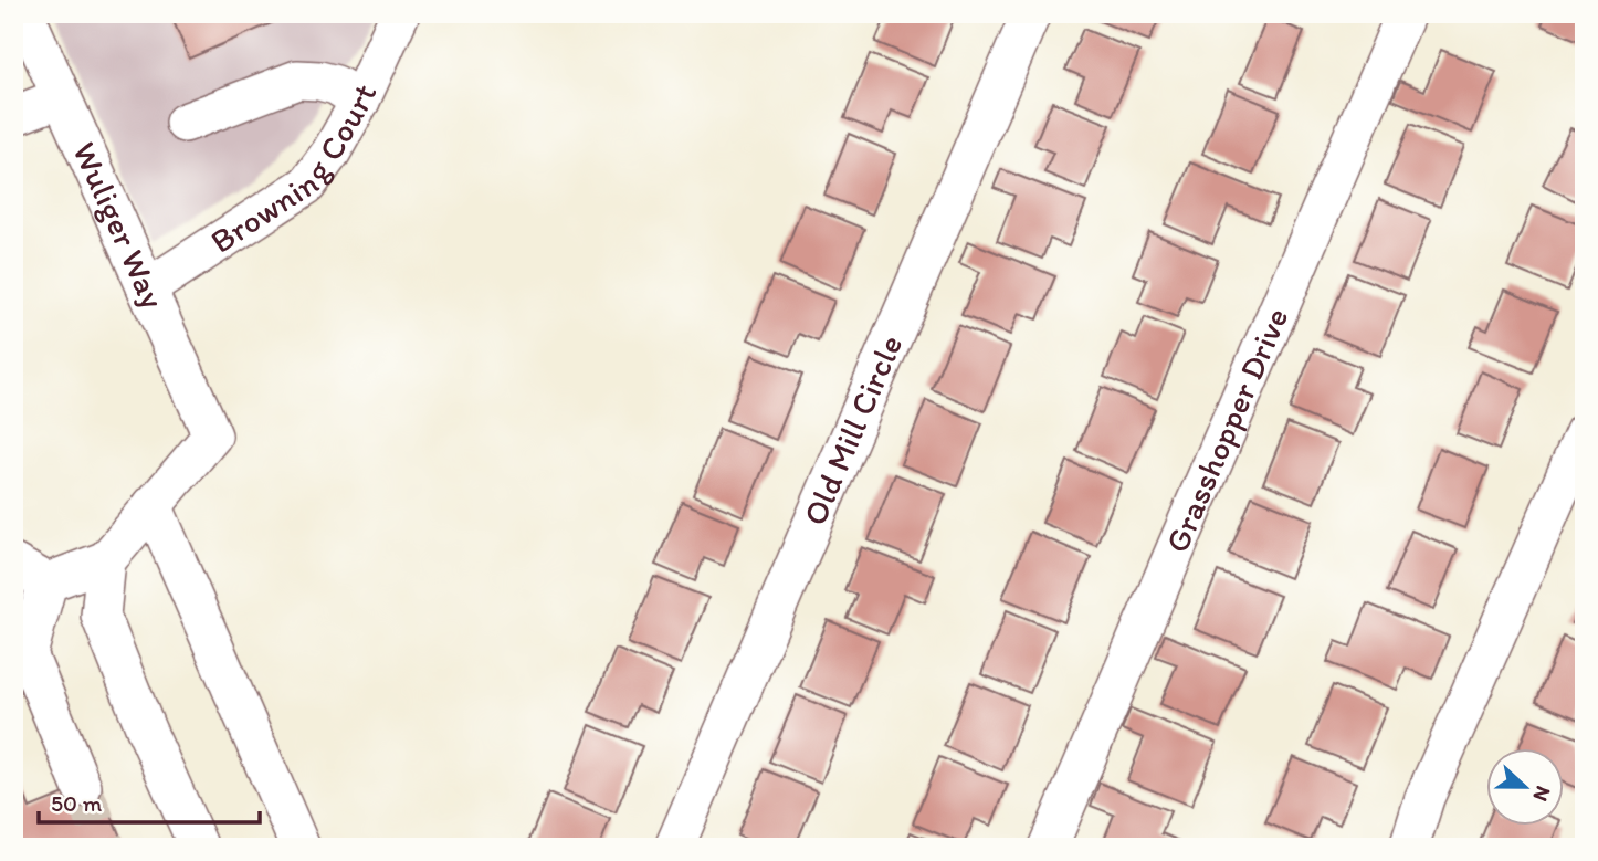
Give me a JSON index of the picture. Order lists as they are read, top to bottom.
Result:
{
  "streets": {
    "street": [
      "Browning Court",
      "Wuliger Way",
      "Old Mill Circle",
      "Grasshopper Drive"
    ]
  },
  "crossings": [
    ["Browning Court", "Wuliger Way"]
  ],
  "scale_bar": "50 m",
  "north": "right"
}
